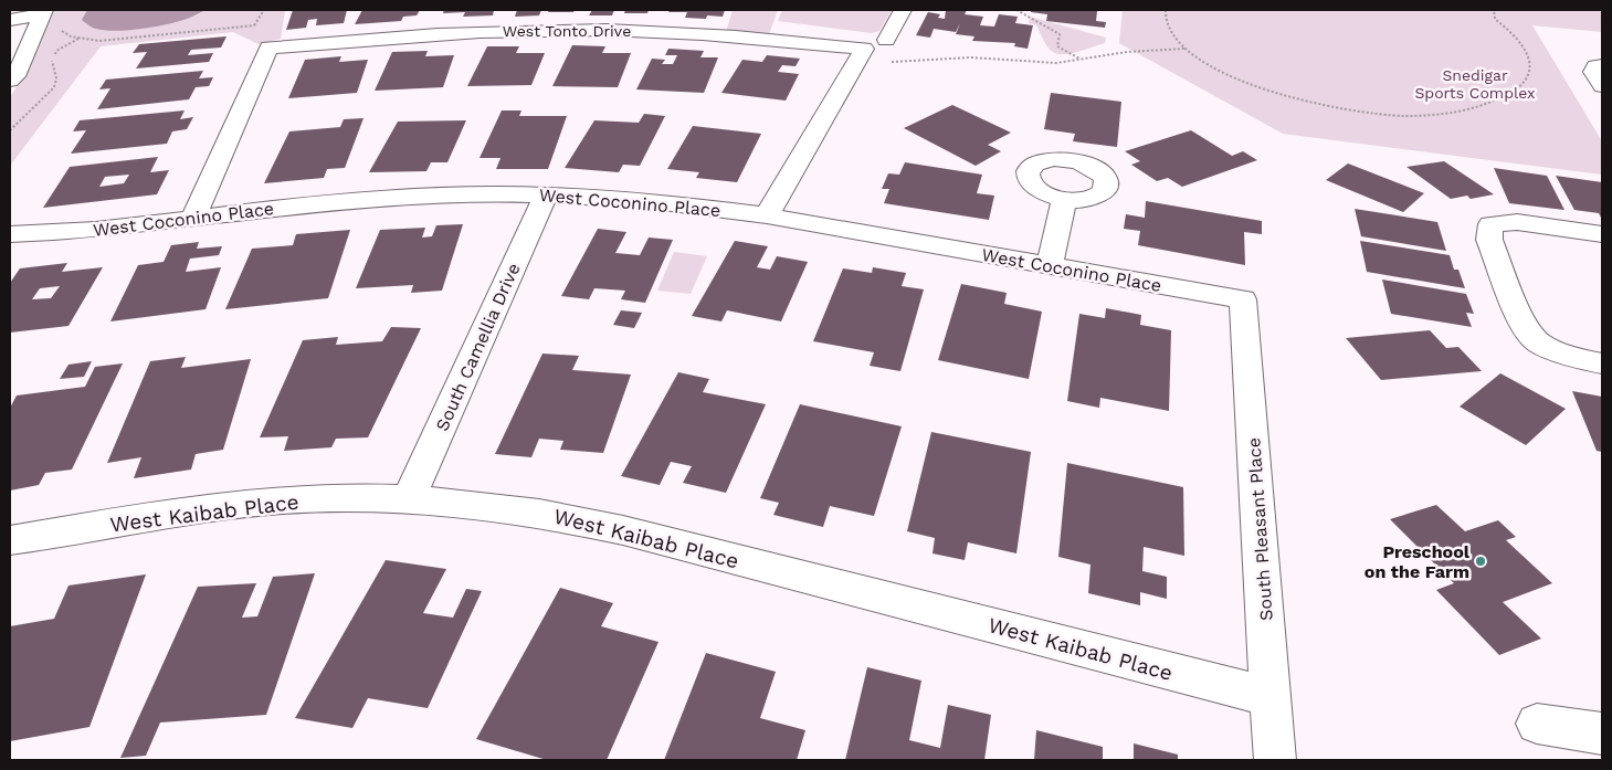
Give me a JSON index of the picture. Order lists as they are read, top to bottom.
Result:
{
  "streets": {
    "street": [
      "West Tonto Drive",
      "West Coconino Place",
      "South Camellia Drive",
      "West Kaibab Place",
      "South Pleasant Place"
    ]
  },
  "crossings": [
    ["West Tonto Drive", "West Coconino Place"],
    ["West Coconino Place", "South Camellia Drive"],
    ["West Coconino Place", "South Pleasant Place"],
    ["South Camellia Drive", "West Kaibab Place"],
    ["West Kaibab Place", "South Pleasant Place"]
  ],
  "parks": ["Snedigar Sports Complex"],
  "places": ["Preschool on the Farm"]
}
